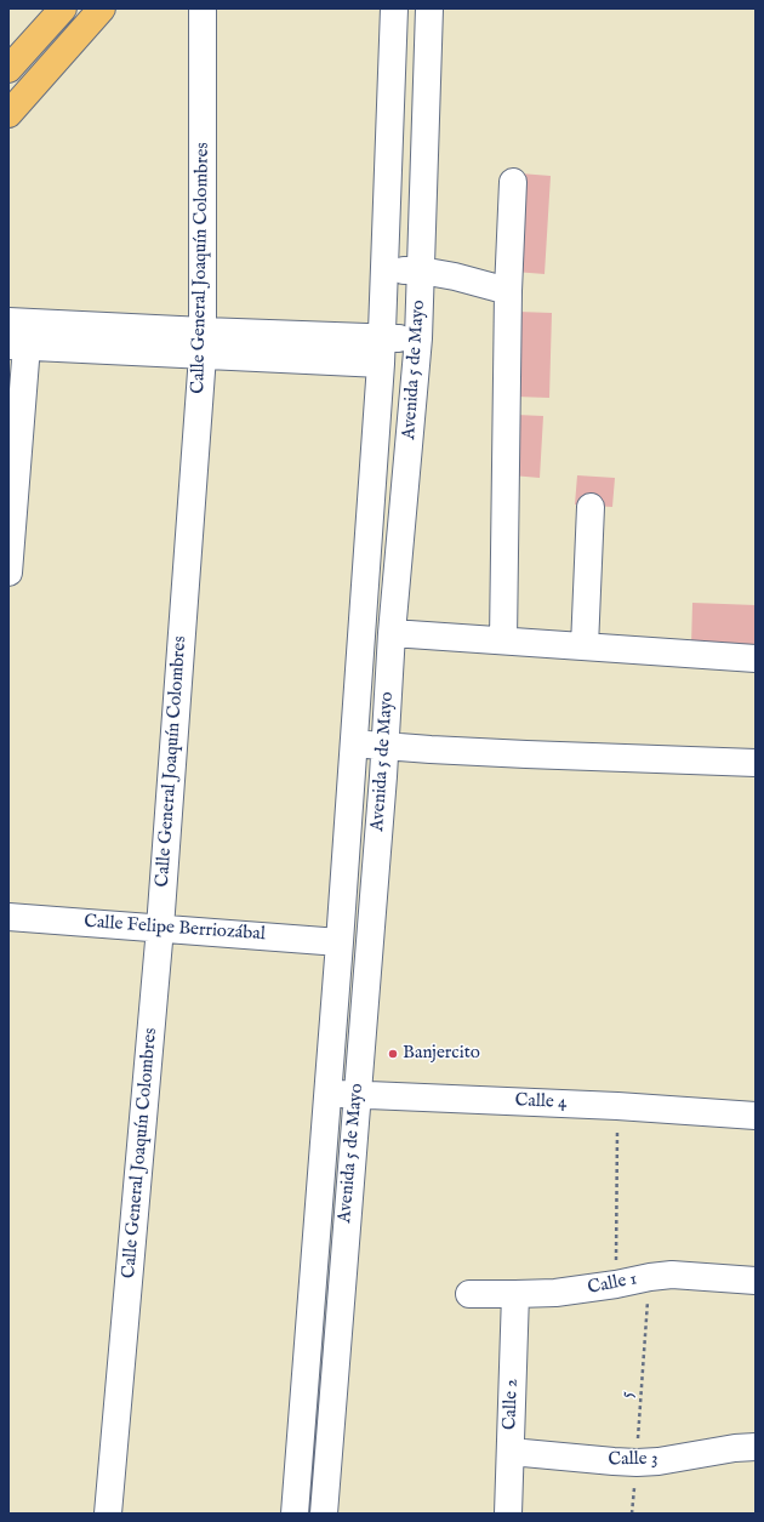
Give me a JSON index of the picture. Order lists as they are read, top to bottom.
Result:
{
  "streets": {
    "street": [
      "Calle General Joaquín Colombres",
      "Avenida 5 de Mayo",
      "Calle Felipe Berriozábal",
      "Calle 4",
      "Calle 1",
      "Calle 2",
      "Calle 3"
    ],
    "path": ["5"]
  },
  "crossings": [
    ["Calle General Joaquín Colombres", "Calle Felipe Berriozábal"],
    ["Avenida 5 de Mayo", "Calle Felipe Berriozábal"],
    ["Avenida 5 de Mayo", "Calle 4"],
    ["Calle 1", "5"],
    ["Calle 1", "Calle 2"],
    ["5", "Calle 3"],
    ["Calle 2", "Calle 3"]
  ],
  "places": ["Banjercito"]
}
